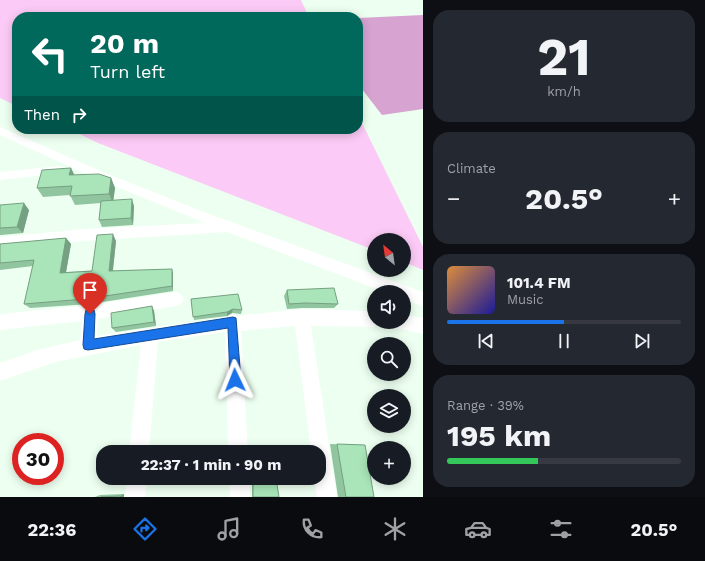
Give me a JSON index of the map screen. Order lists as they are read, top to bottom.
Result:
{
  "north": "top left",
  "page": {
    "tile": [
      ["21", "km/h"],
      "Climate",
      ["Range · 39%", "195 km"]
    ],
    "turn": ["20 m", "Turn left"],
    "then": "Then",
    "heat": ["−", "20.5°", "+"],
    "map_buttons": "+",
    "song": ["101.4 FM", "Music"],
    "limit": "30",
    "trip": "22:37 · 1 min · 90 m",
    "tabs": ["22:36", "20.5°"]
  }
}
